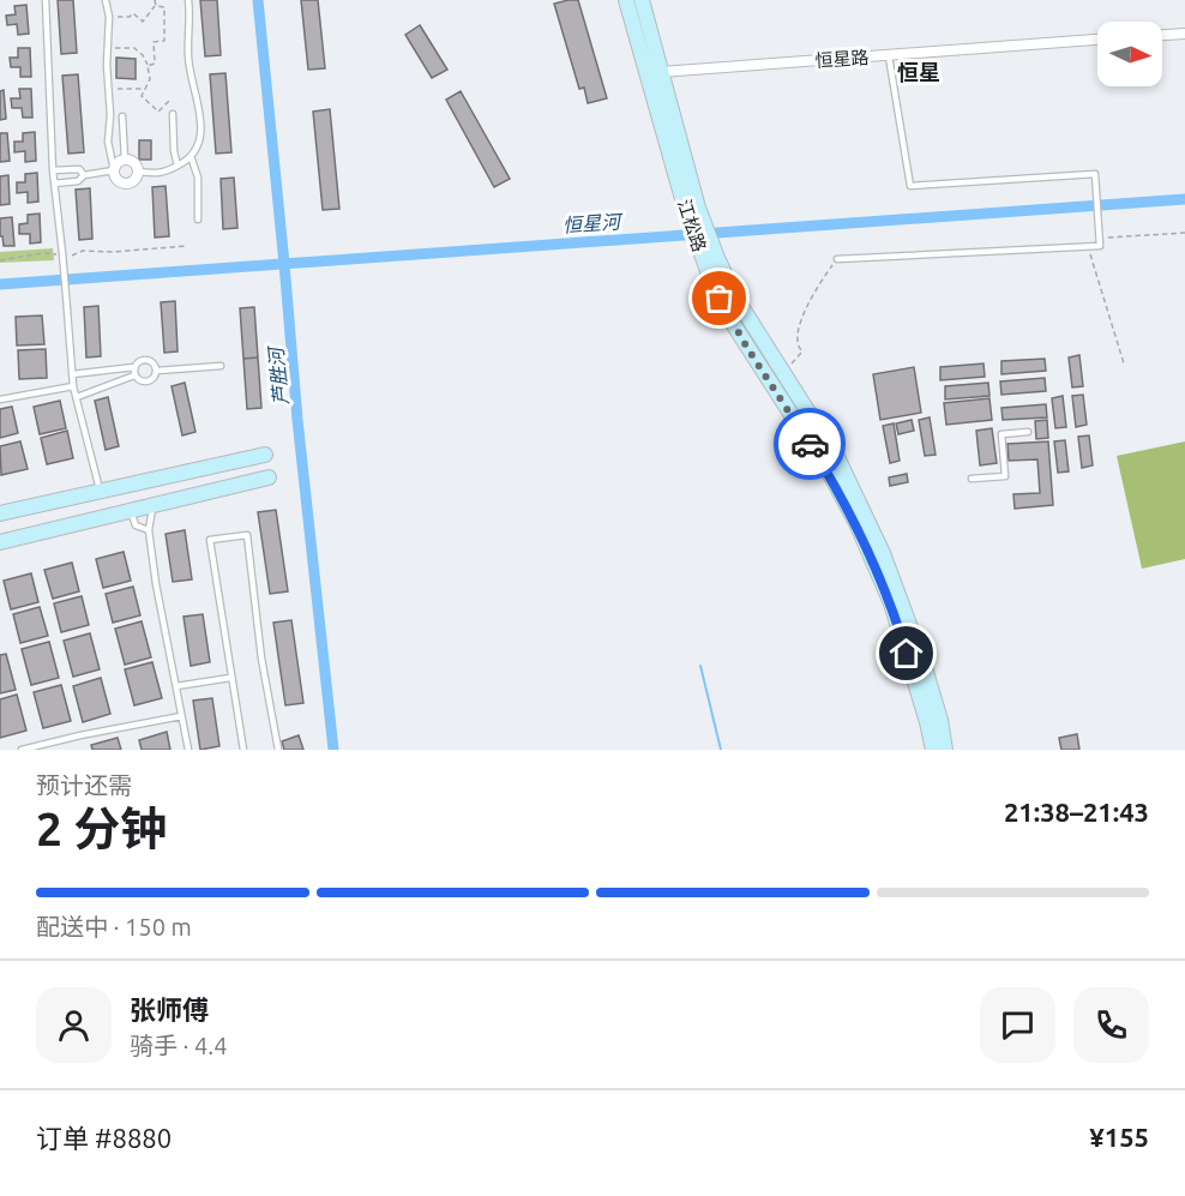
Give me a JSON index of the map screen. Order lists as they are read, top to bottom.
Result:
{
  "streets": {
    "street": ["恒星路", "江松路"]
  },
  "crossings": [
    ["恒星路", "江松路"]
  ],
  "districts": ["恒星"],
  "water": ["恒星河", "芦胜河"],
  "north": "right",
  "page": {
    "heading": ["2 分钟", "预计还需", "21:38–21:43"],
    "panel": [
      "张师傅",
      "骑手 · 4.4",
      "订单 #8880",
      "¥155"
    ],
    "bar": "配送中 · 150 m"
  }
}
